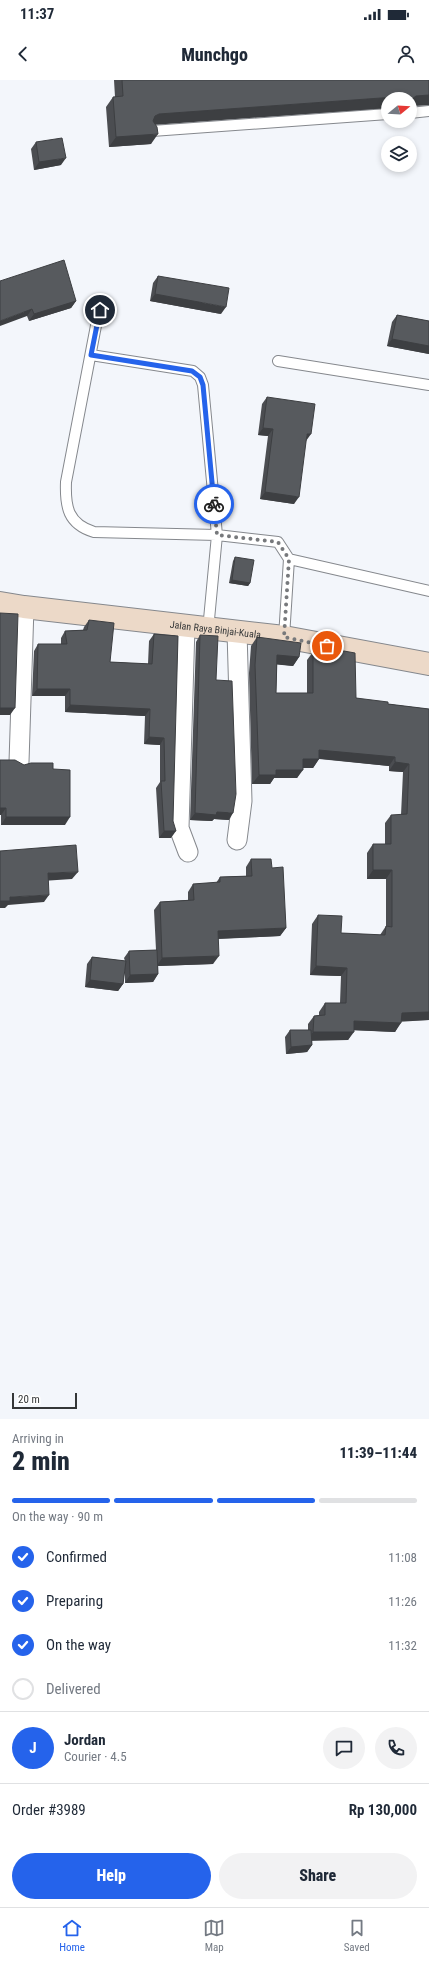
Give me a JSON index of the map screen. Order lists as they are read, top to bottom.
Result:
{
  "streets": {
    "main road": ["Jalan Raya Binjai-Kuala"]
  },
  "scale_bar": "20 m",
  "north": "right",
  "page": {
    "status": "11:37",
    "header": "Munchgo",
    "scale": "20 m",
    "heading": ["2 min", "Arriving in", "11:39–11:44"],
    "panel": [
      "Jordan",
      "Courier · 4.5",
      "Order #3989",
      "Rp 130,000"
    ],
    "bar": "On the way · 90 m",
    "list": [
      ["Confirmed", "11:08"],
      ["Preparing", "11:26"],
      ["On the way", "11:32"],
      "Delivered"
    ],
    "round": "J",
    "buttons": ["Help", "Share"],
    "tabs": ["Home", "Map", "Saved"]
  }
}
